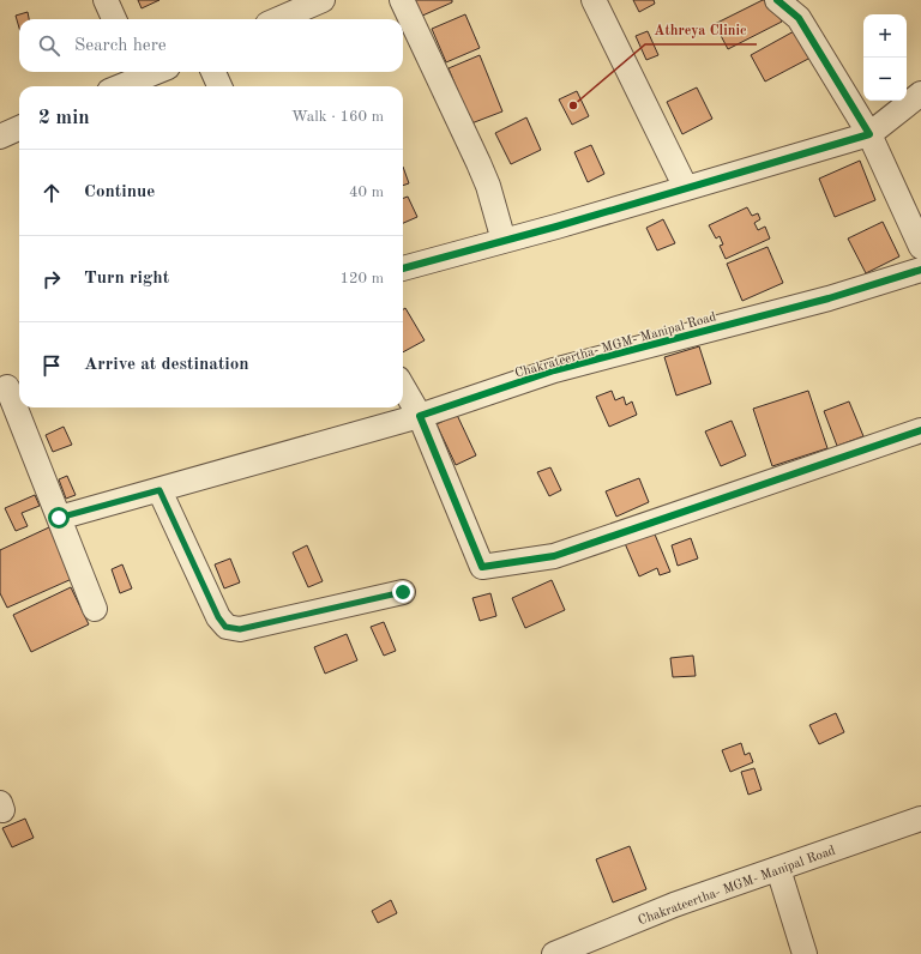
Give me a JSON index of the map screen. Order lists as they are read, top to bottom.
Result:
{
  "streets": {
    "street": ["Chakrateertha- MGM- Manipal Road"]
  },
  "places": ["Athreya Clinic"],
  "page": {
    "map_buttons": ["+", "−"],
    "search": "Search here",
    "heading": ["2 min", "Walk · 160 m"],
    "list": [
      ["Continue", "40 m"],
      ["Turn right", "120 m"],
      "Arrive at destination"
    ]
  }
}
